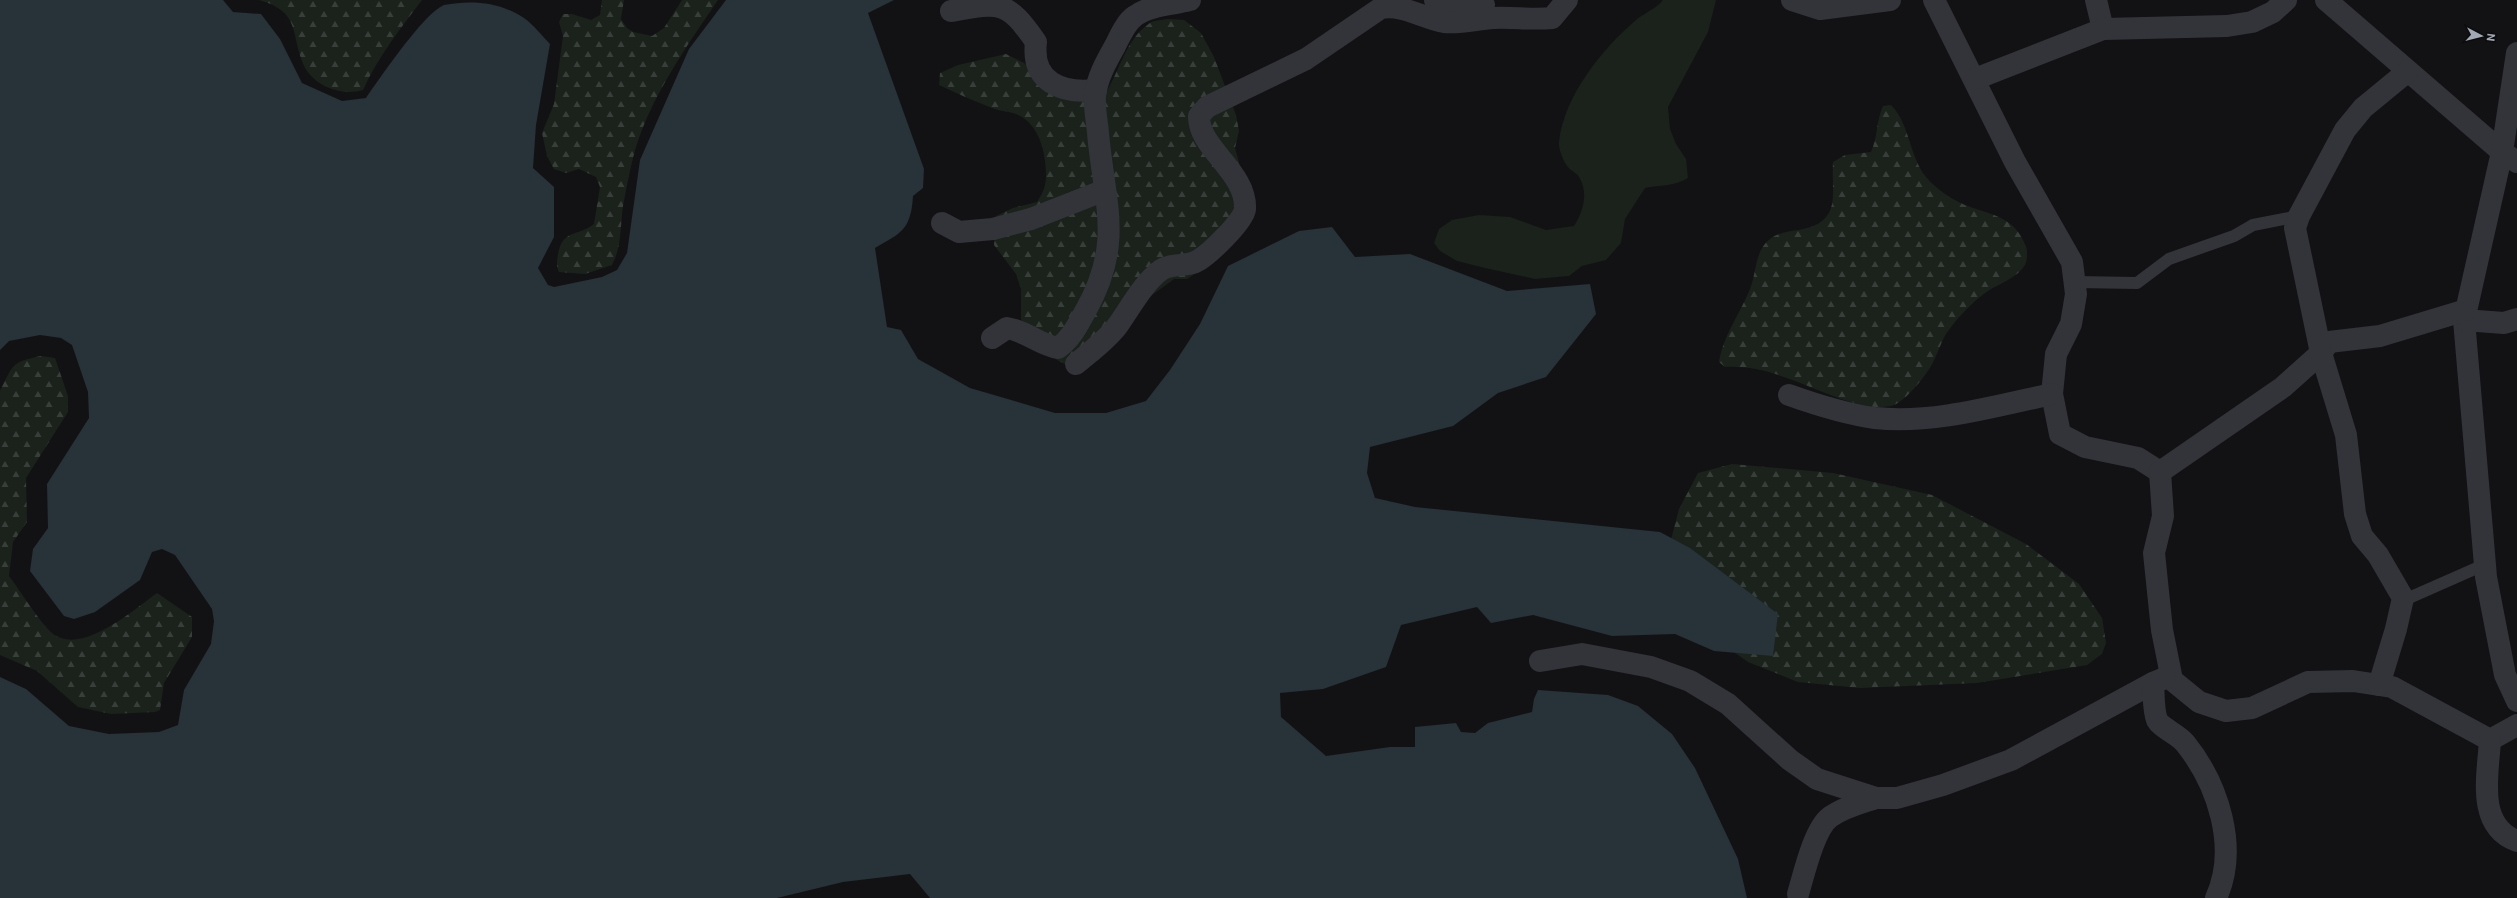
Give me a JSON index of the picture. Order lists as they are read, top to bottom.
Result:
{
  "north": "right"
}
